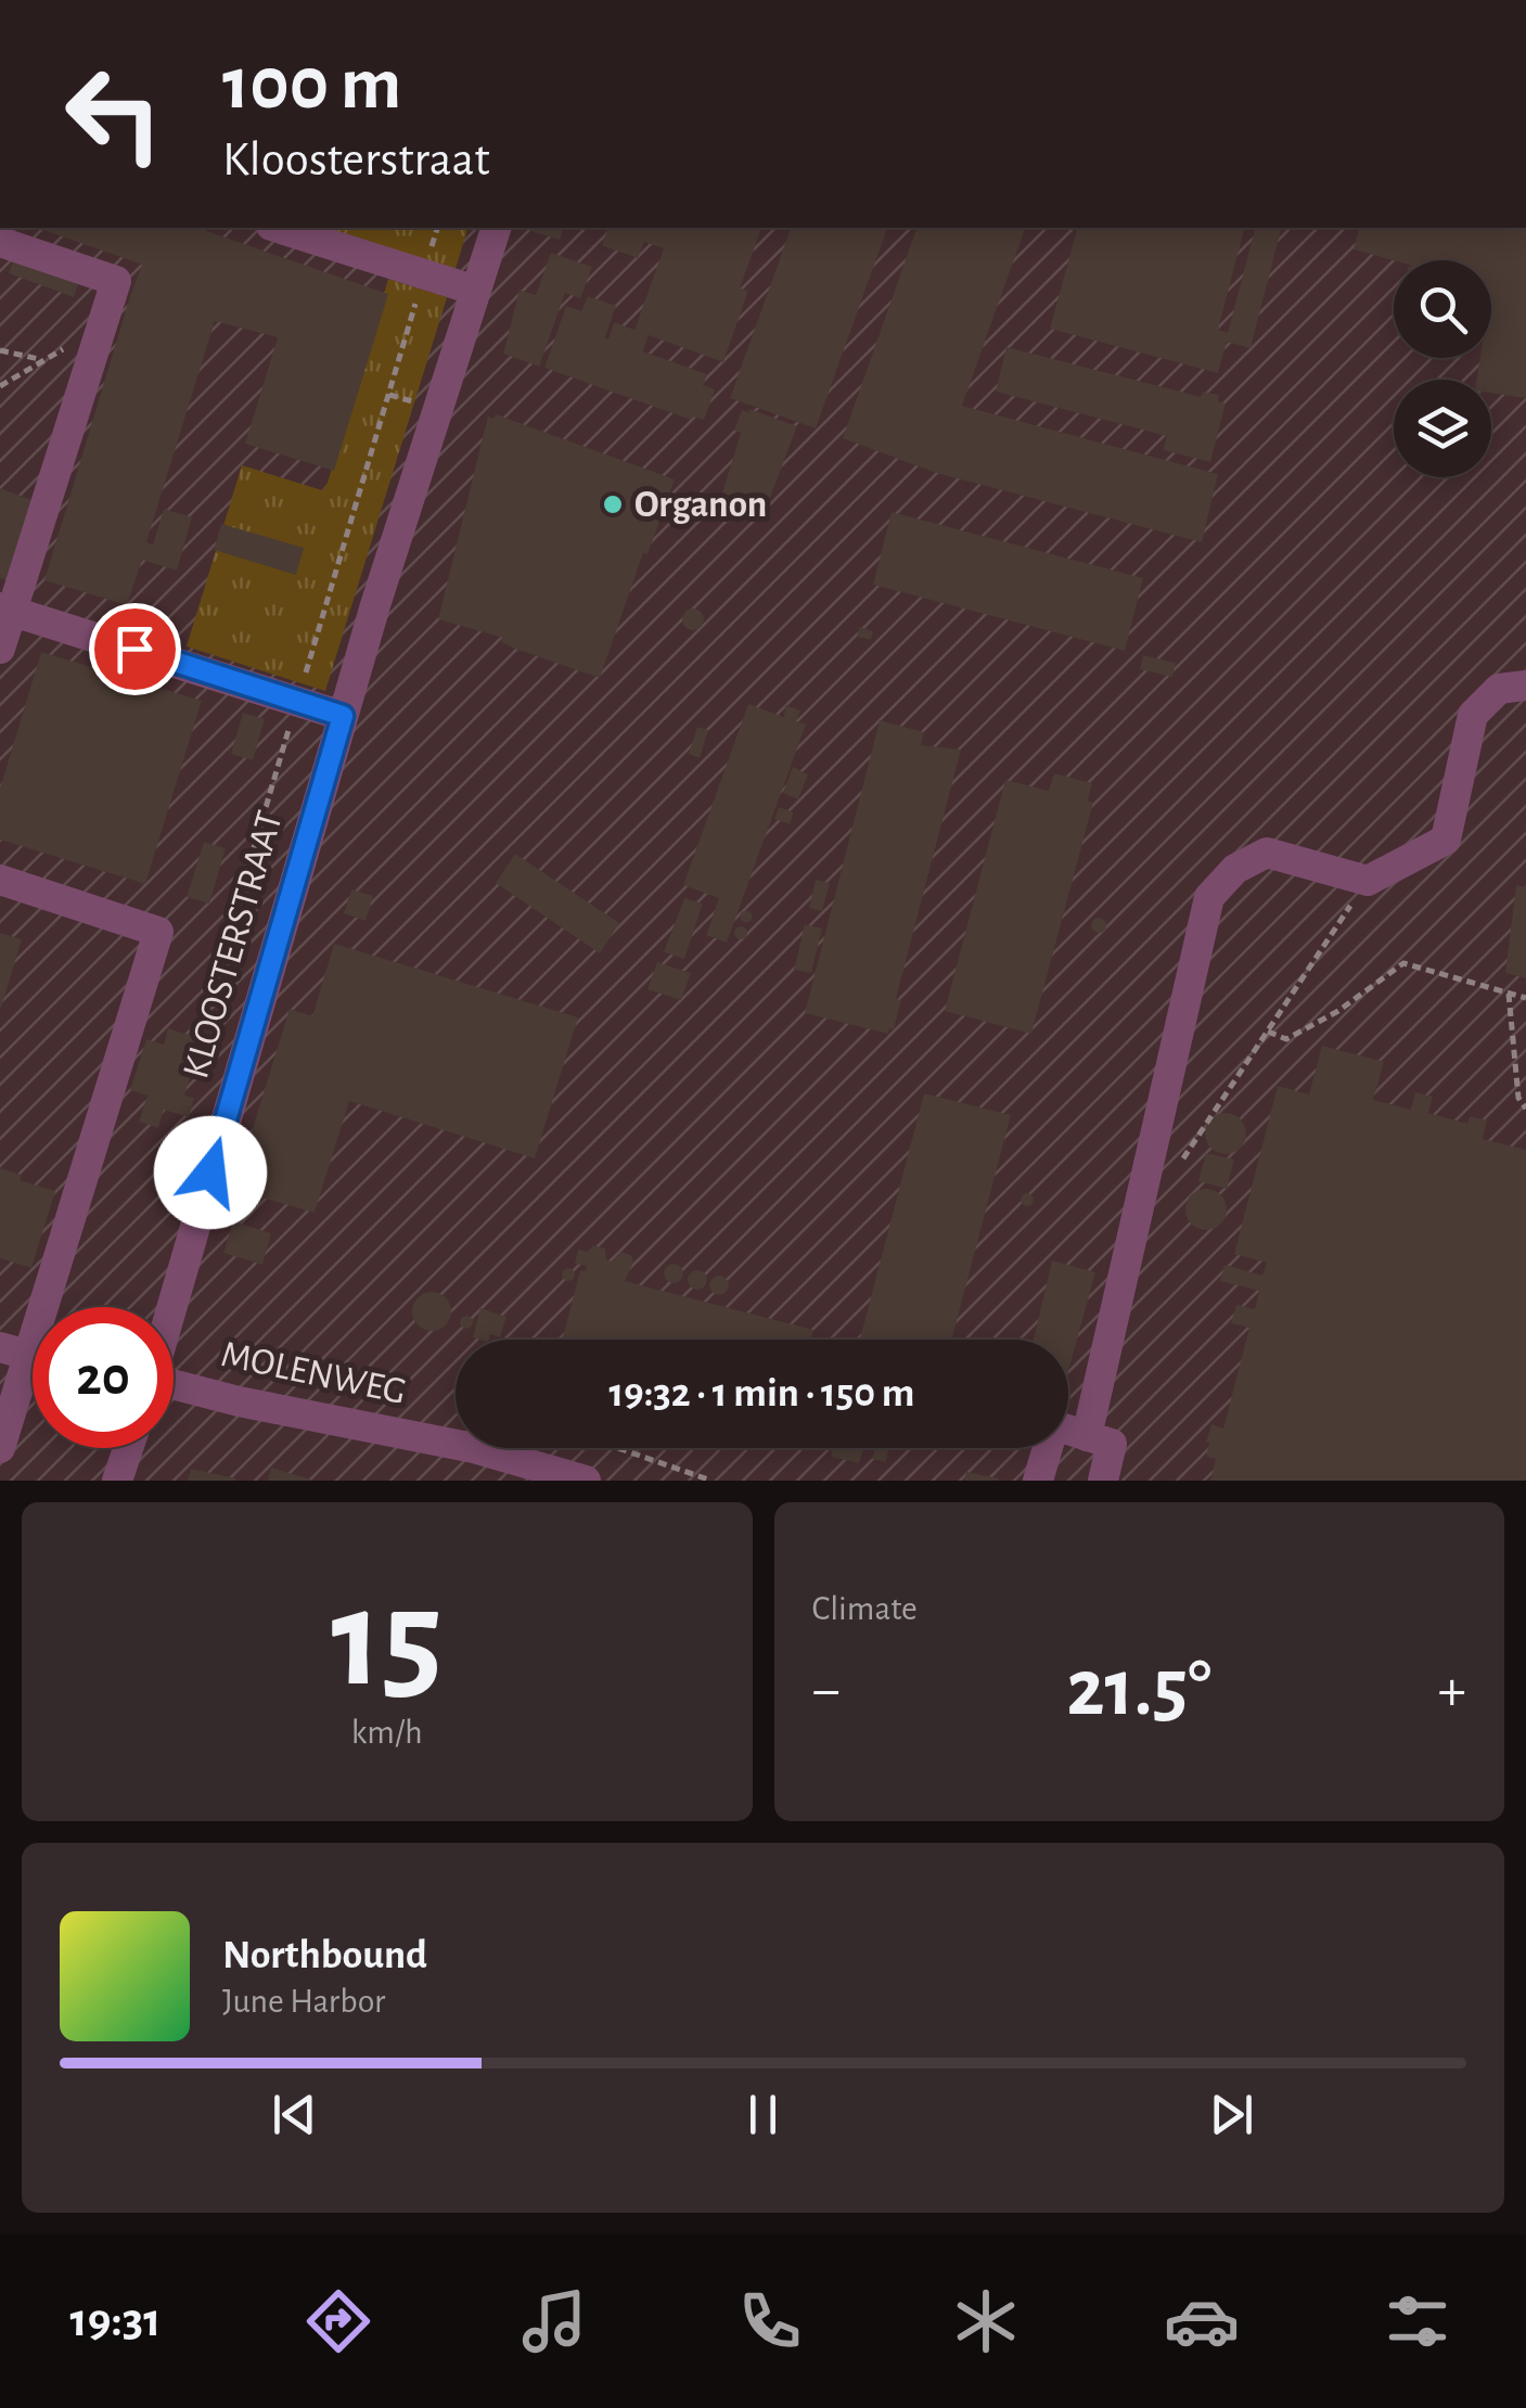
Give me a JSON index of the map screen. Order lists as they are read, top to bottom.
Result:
{
  "streets": {
    "street": ["KLOOSTERSTRAAT", "MOLENWEG"]
  },
  "places": ["Organon"],
  "page": {
    "turn": ["100 m", "Kloosterstraat"],
    "limit": "20",
    "trip": "19:32 · 1 min · 150 m",
    "tile": [
      ["15", "km/h"],
      "Climate"
    ],
    "heat": ["−", "21.5°", "+"],
    "song": ["Northbound", "June Harbor"],
    "tabs": "19:31"
  }
}
